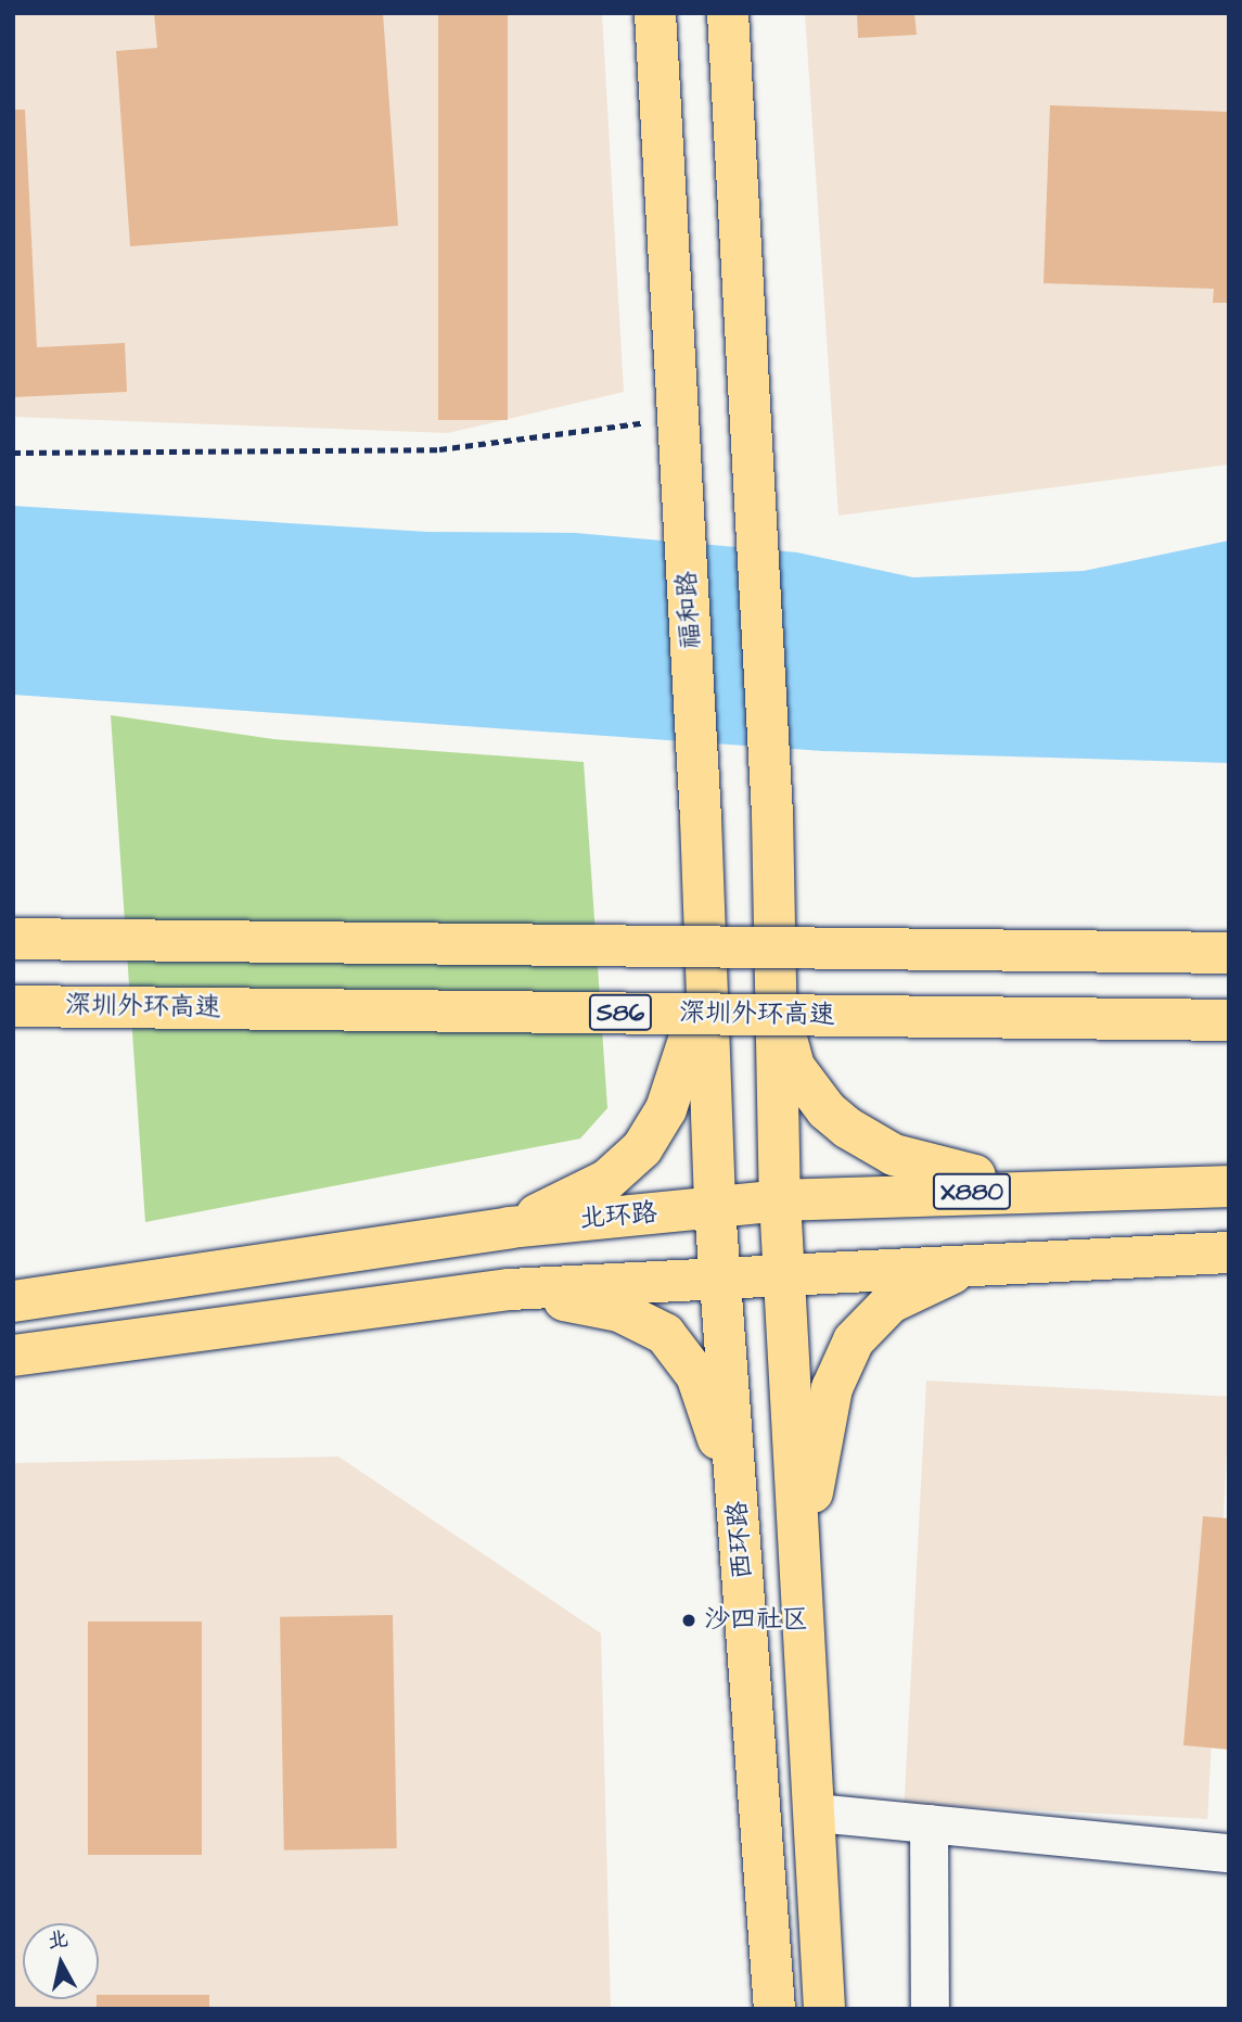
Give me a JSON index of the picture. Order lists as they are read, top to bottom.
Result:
{
  "streets": {
    "main road": [
      "福和路",
      "深圳外环高速",
      "S86",
      "X880",
      "北环路",
      "西环路"
    ]
  },
  "crossings": [
    ["福和路", "北环路"],
    ["福和路", "西环路"],
    ["北环路", "西环路"]
  ],
  "places": ["沙四社区"],
  "north": "top"
}
